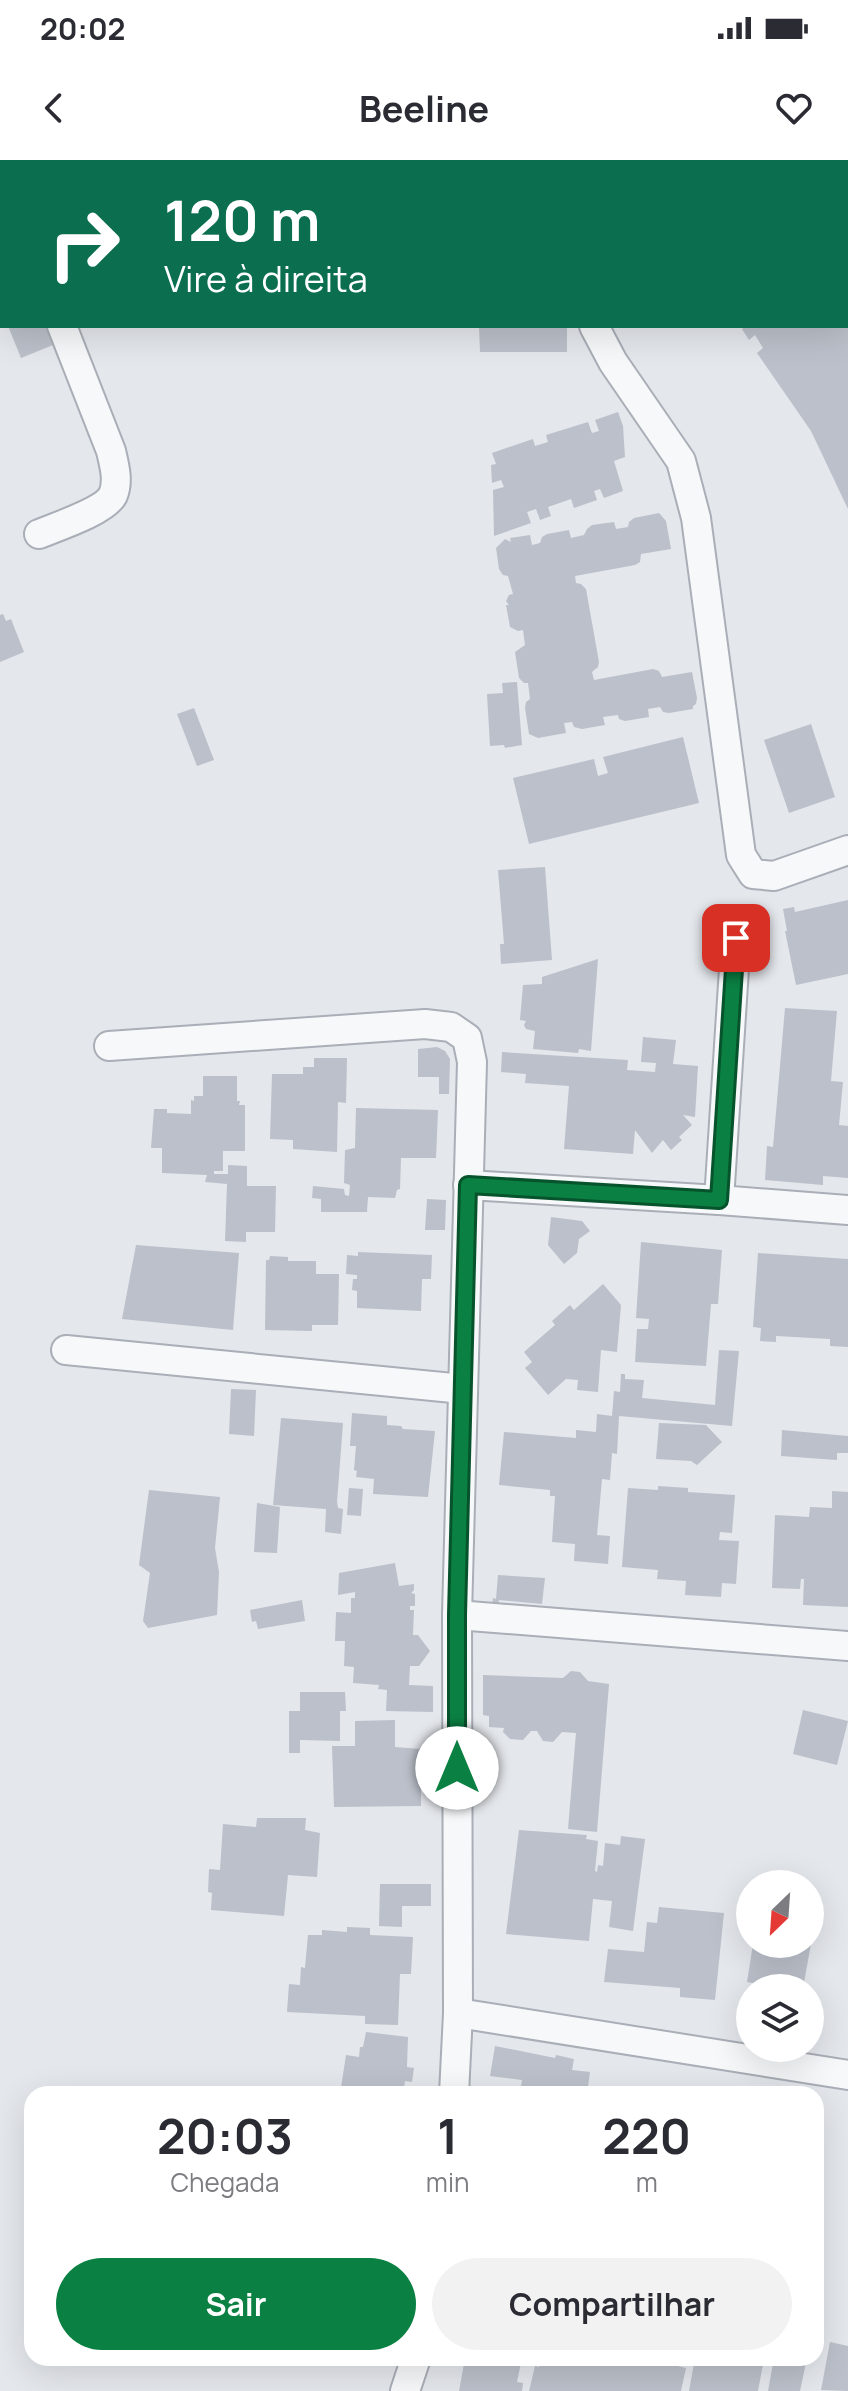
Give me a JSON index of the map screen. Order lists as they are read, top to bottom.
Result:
{
  "north": "bottom left",
  "page": {
    "status": "20:02",
    "header": "Beeline",
    "turn": ["120 m", "Vire à direita"],
    "eta": [
      "20:03",
      "Chegada",
      "1",
      "min",
      "220",
      "m"
    ],
    "buttons": ["Sair", "Compartilhar"]
  }
}
